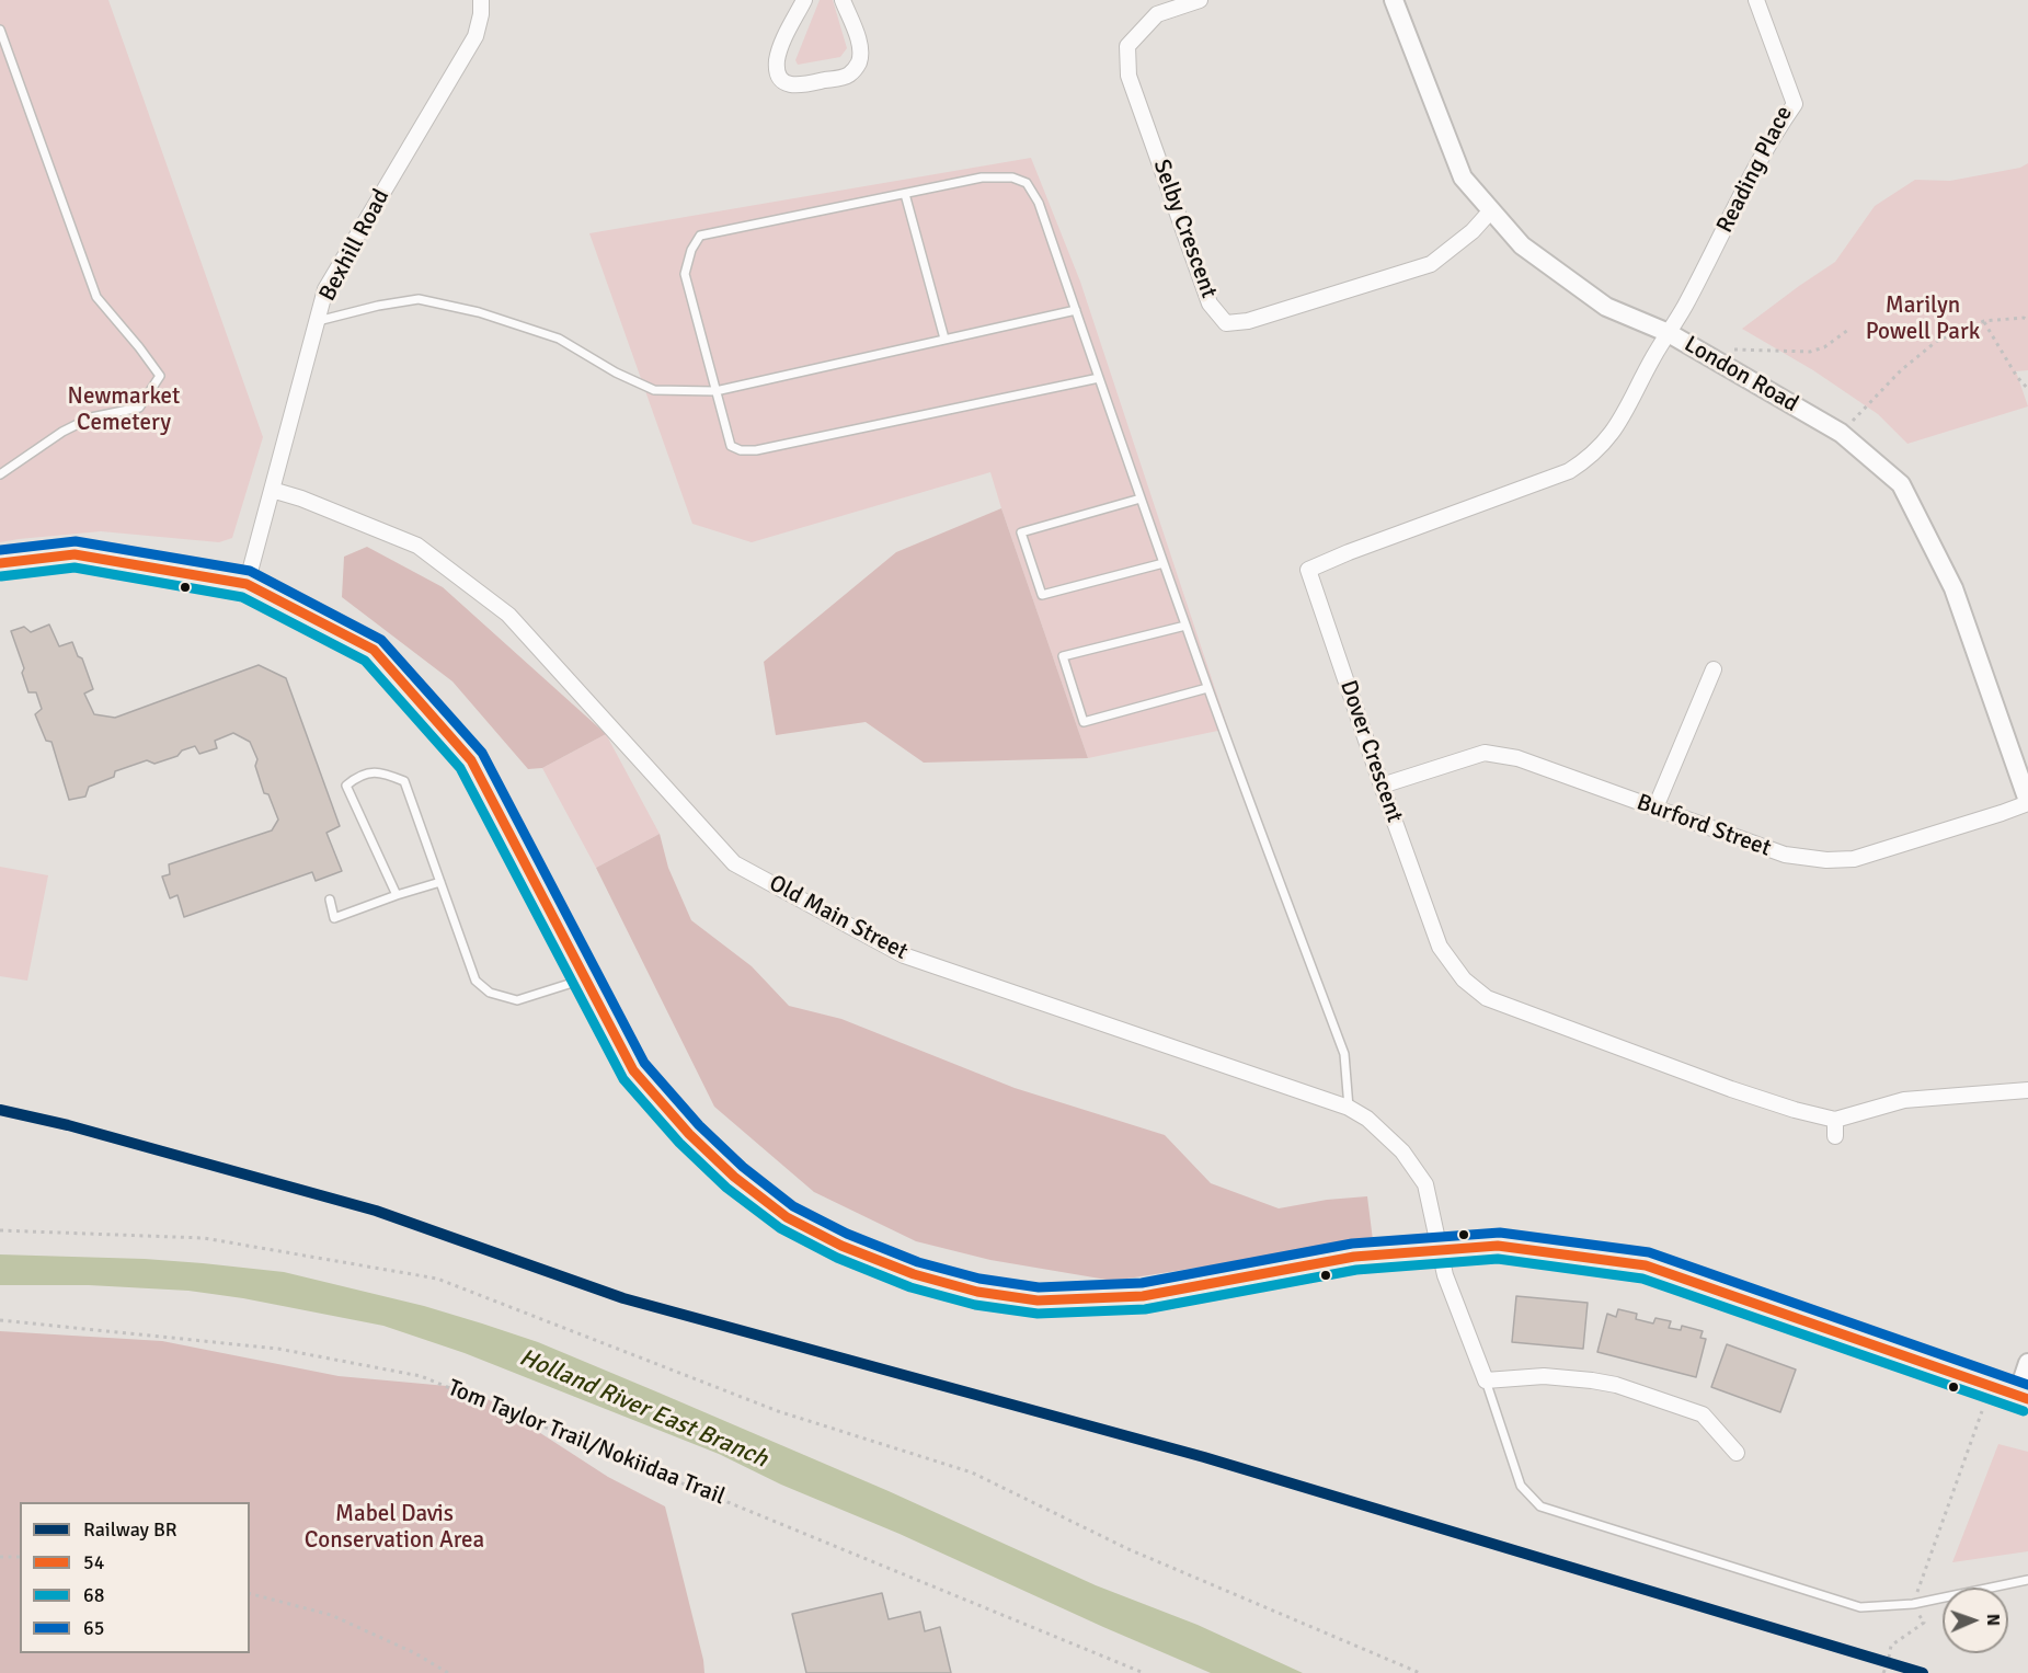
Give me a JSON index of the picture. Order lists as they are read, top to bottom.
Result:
{
  "streets": {
    "street": [
      "Reading Place",
      "Selby Crescent",
      "Bexhill Road",
      "London Road",
      "Dover Crescent",
      "Burford Street",
      "Old Main Street"
    ],
    "path": ["Tom Taylor Trail/Nokiidaa Trail"]
  },
  "crossings": [
    ["Reading Place", "London Road"],
    ["Reading Place", "Dover Crescent"],
    ["Selby Crescent", "London Road"],
    ["Bexhill Road", "Old Main Street"],
    ["London Road", "Dover Crescent"],
    ["London Road", "Burford Street"],
    ["Dover Crescent", "Burford Street"]
  ],
  "water": ["Holland River East Branch"],
  "parks": ["Marilyn Powell Park", "Newmarket Cemetery", "Mabel Davis Conservation Area"],
  "lines": [
    "transit line 65",
    "transit line 54",
    "transit line 68",
    "rail line BR"
  ],
  "legend": [
    "Railway BR",
    "54",
    "68",
    "65"
  ],
  "north": "right"
}
